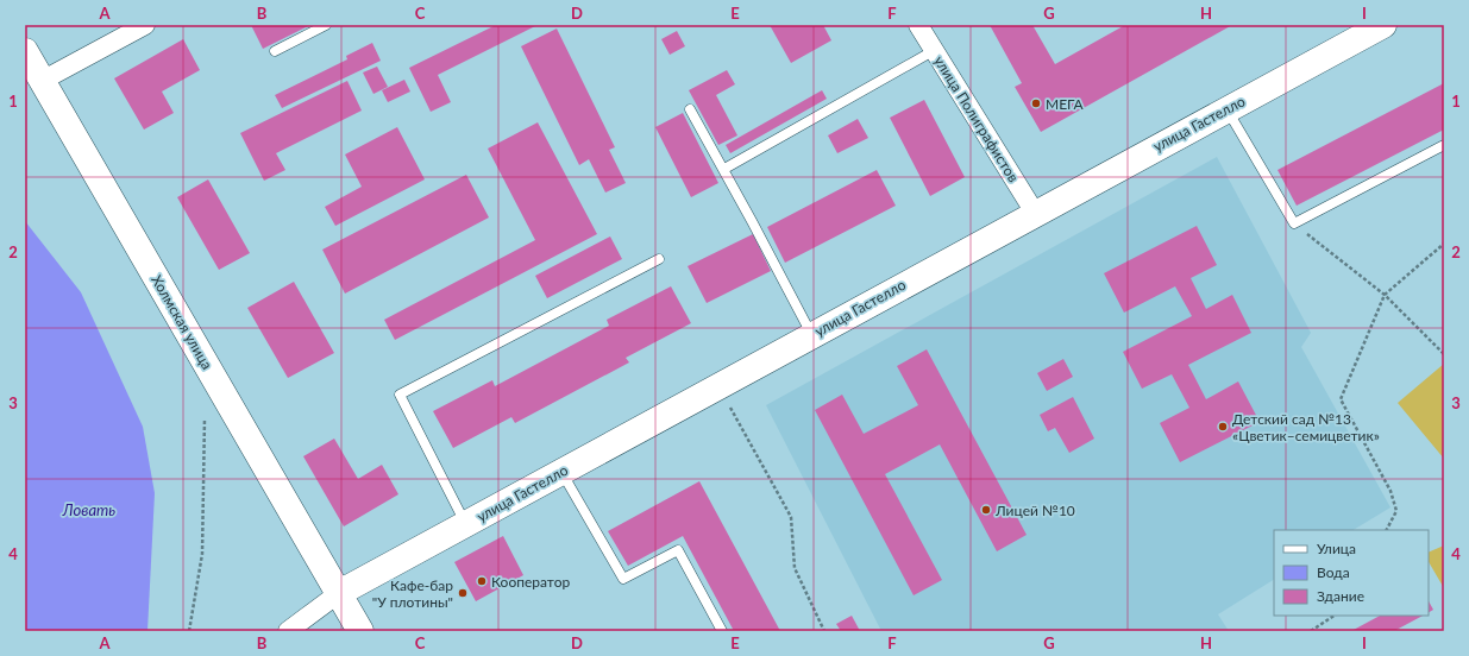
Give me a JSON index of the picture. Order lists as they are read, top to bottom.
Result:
{
  "streets": {
    "main road": ["улица Гастелло", "Холмская улица"],
    "street": ["улица Полиграфистов"]
  },
  "crossings": [
    ["улица Полиграфистов", "улица Гастелло"],
    ["улица Гастелло", "Холмская улица"]
  ],
  "water": ["Ловать"],
  "places": [
    "МЕГА",
    "Детский сад №13 «Цветик–семицветик»",
    "Лицей №10",
    "Кооператор",
    "Кафе-бар \"У плотины\""
  ],
  "legend": ["Улица", "Вода", "Здание"],
  "grid": {
    "columns": [
      "A",
      "B",
      "C",
      "D",
      "E",
      "F",
      "G",
      "H",
      "I"
    ],
    "rows": [
      "1",
      "2",
      "3",
      "4"
    ]
  }
}
